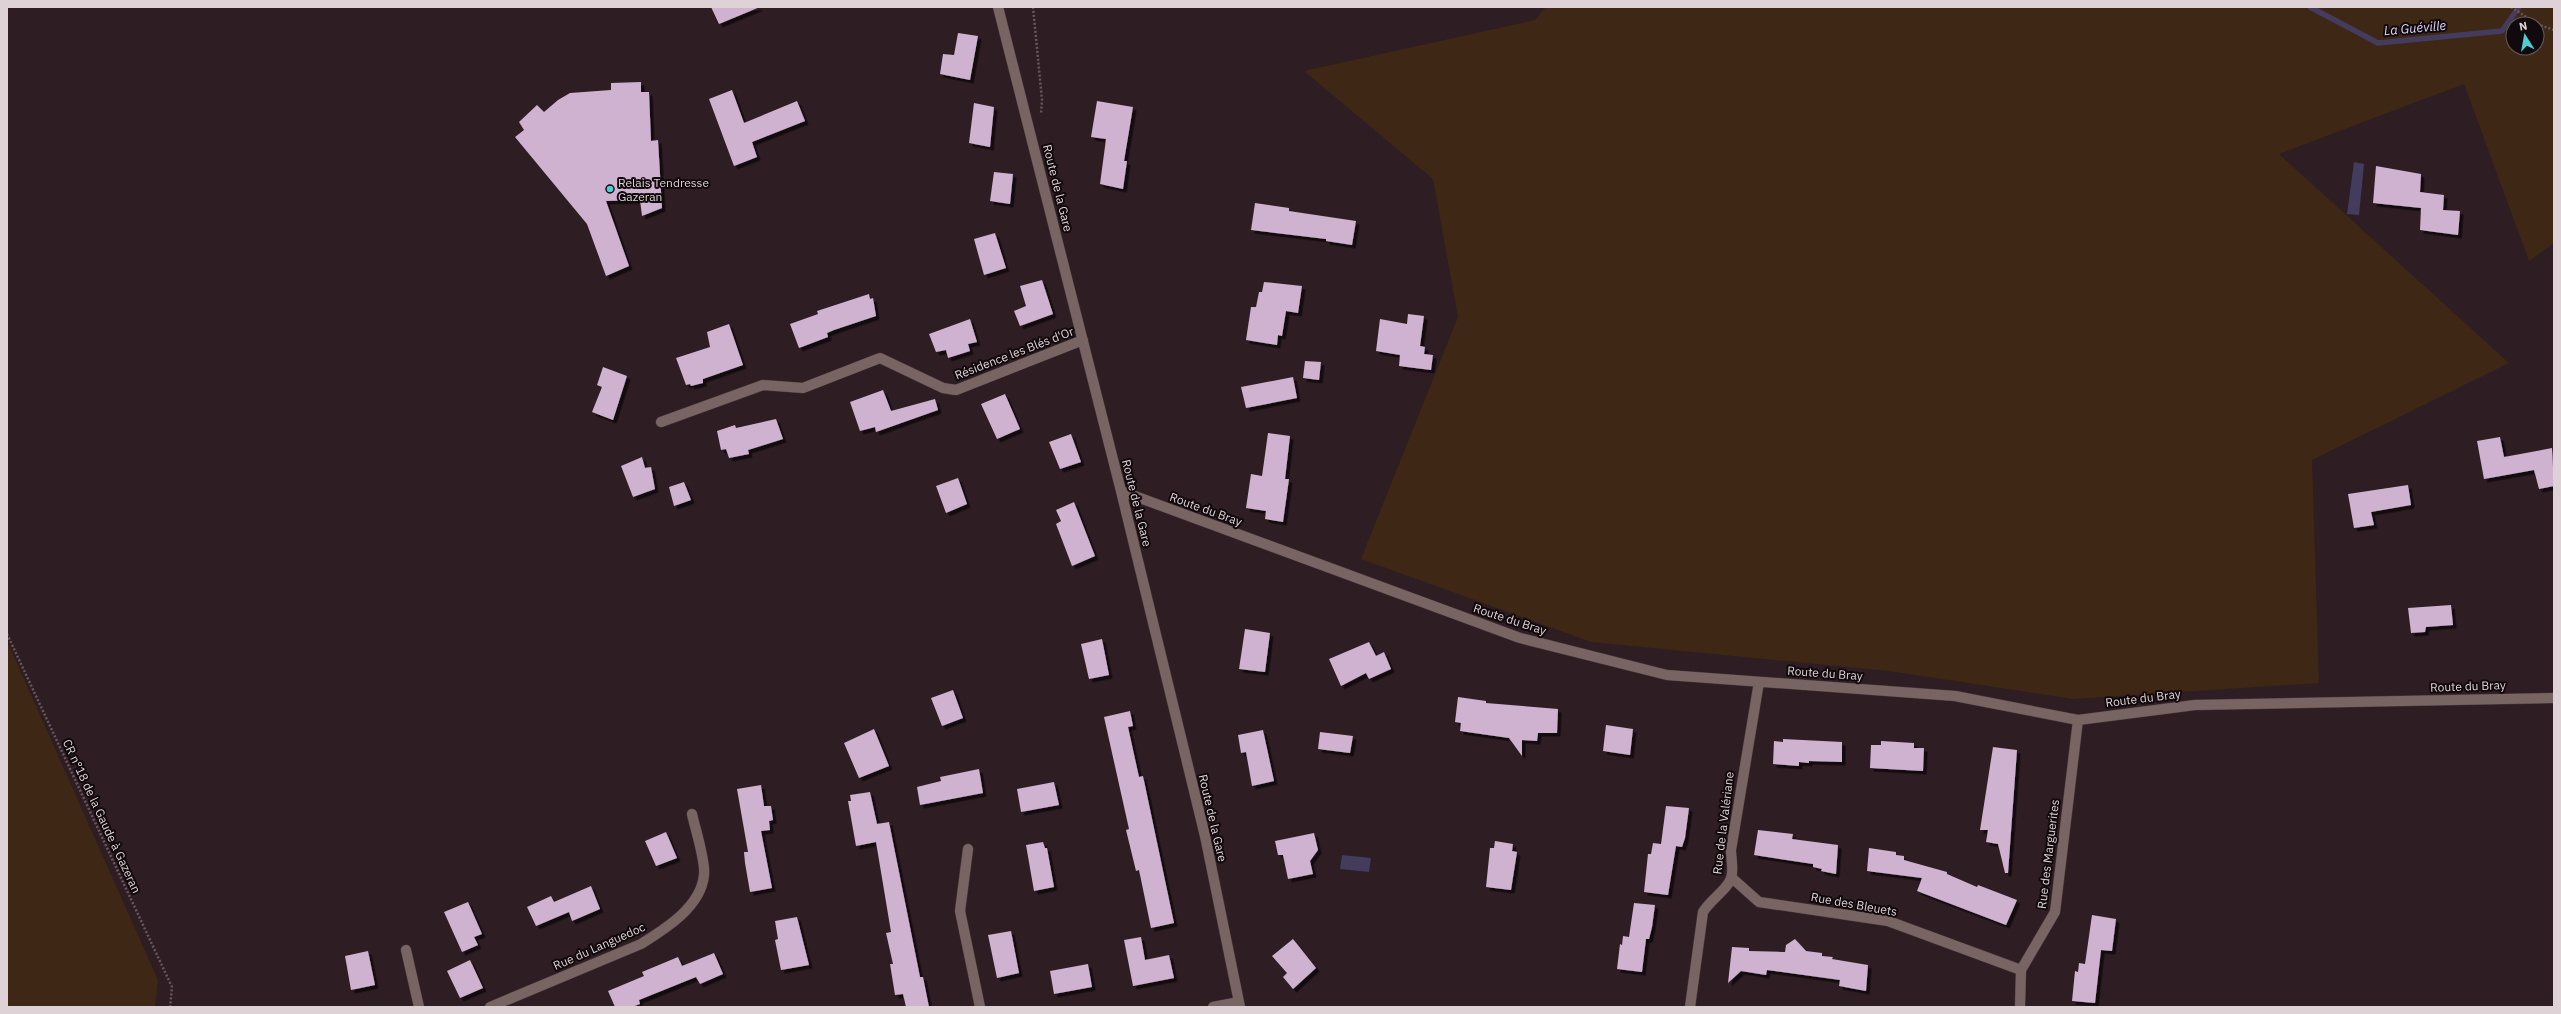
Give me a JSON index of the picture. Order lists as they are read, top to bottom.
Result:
{
  "streets": {
    "street": [
      "Route de la Gare",
      "Résidence les Blés d'Or",
      "Route du Bray",
      "Rue de la Valériane",
      "Rue des Marguerites",
      "Rue des Bleuets",
      "Rue du Languedoc"
    ],
    "path": ["CR n°18 de la Gaude à Gazeran"]
  },
  "crossings": [
    ["Route de la Gare", "Résidence les Blés d'Or"],
    ["Route de la Gare", "Route du Bray"],
    ["Route du Bray", "Rue de la Valériane"],
    ["Route du Bray", "Rue des Marguerites"],
    ["Rue de la Valériane", "Rue des Bleuets"],
    ["Rue des Marguerites", "Rue des Bleuets"]
  ],
  "water": ["La Guéville"],
  "places": ["Relais Tendresse Gazeran"],
  "north": "top"
}
